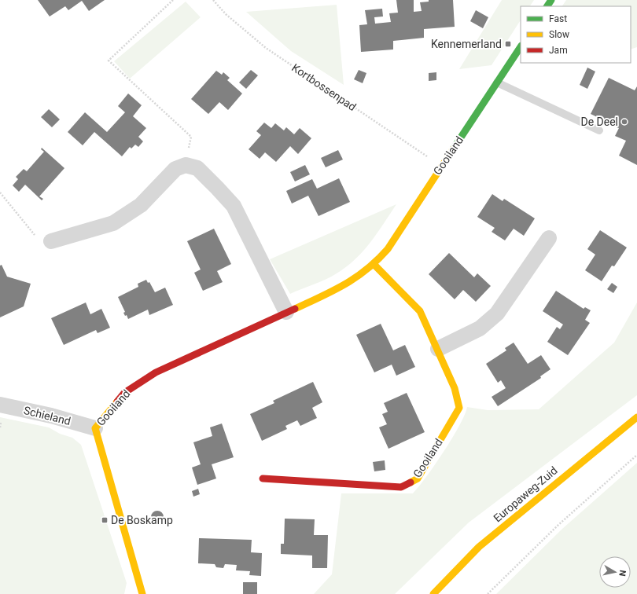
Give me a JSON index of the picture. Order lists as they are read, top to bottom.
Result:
{
  "streets": {
    "street": ["Gooiland", "Schieland", "Europaweg-Zuid"],
    "path": ["Kortbossenpad"]
  },
  "crossings": [
    ["Kortbossenpad", "Gooiland"],
    ["Gooiland", "Schieland"]
  ],
  "places": {
    "transit": ["Kennemerland", "De Boskamp"],
    "other": ["De Deel"]
  },
  "legend": ["Fast", "Slow", "Jam"],
  "north": "right"
}
